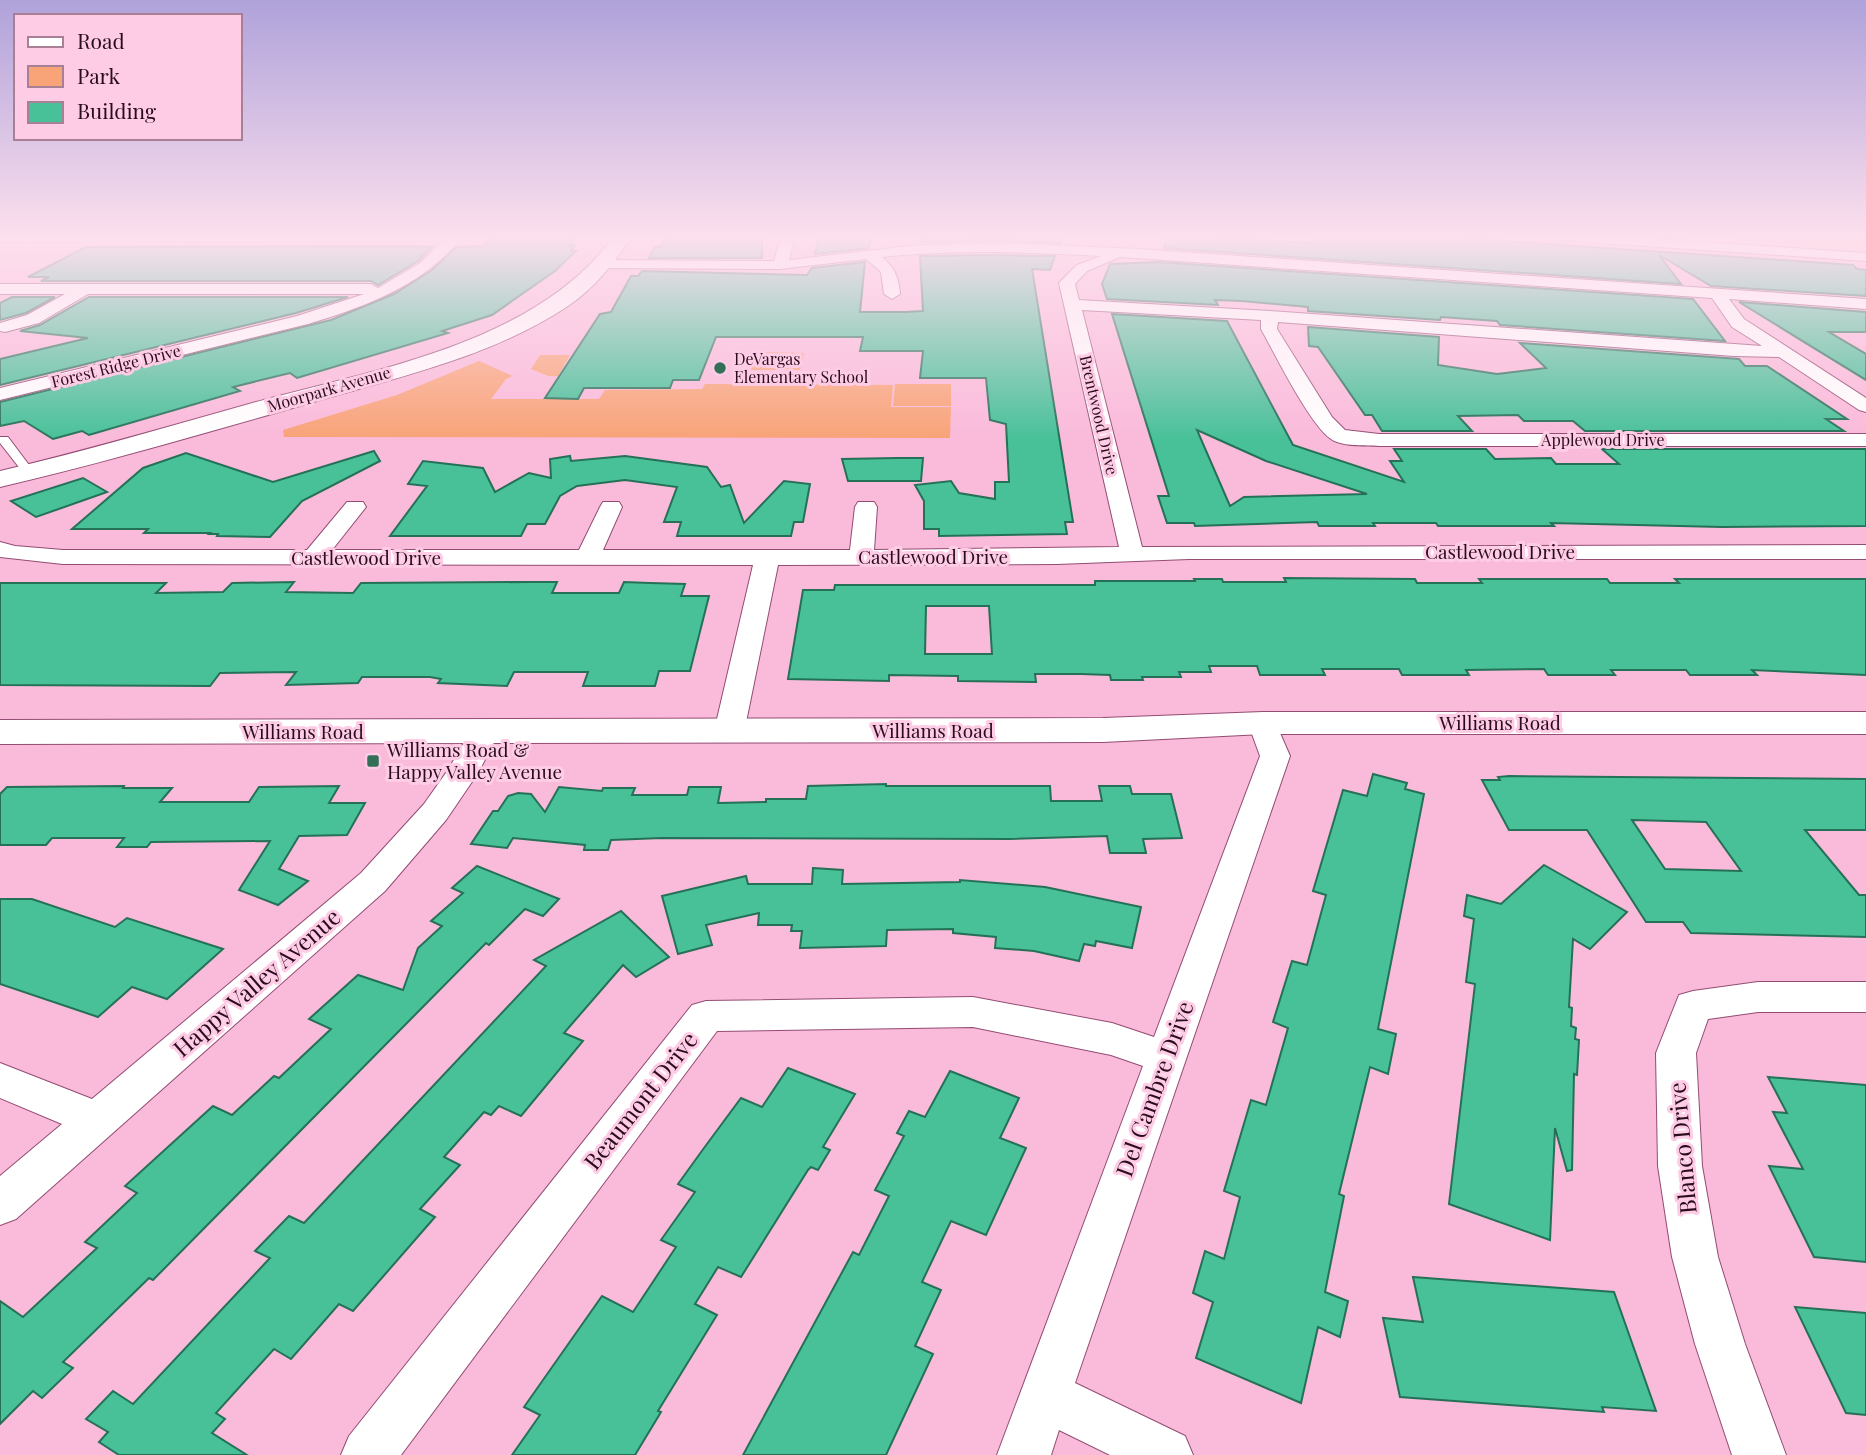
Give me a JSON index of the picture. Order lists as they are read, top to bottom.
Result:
{
  "streets": {
    "street": [
      "Forest Ridge Drive",
      "Moorpark Avenue",
      "Brentwood Drive",
      "Applewood Drive",
      "Castlewood Drive",
      "Williams Road",
      "Happy Valley Avenue",
      "Del Cambre Drive",
      "Beaumont Drive",
      "Blanco Drive"
    ]
  },
  "crossings": [
    ["Brentwood Drive", "Castlewood Drive"],
    ["Williams Road", "Happy Valley Avenue"],
    ["Williams Road", "Del Cambre Drive"],
    ["Del Cambre Drive", "Beaumont Drive"]
  ],
  "places": {
    "other": ["DeVargas Elementary School"],
    "transit": ["Williams Road & Happy Valley Avenue"]
  },
  "legend": ["Road", "Park", "Building"]
}
